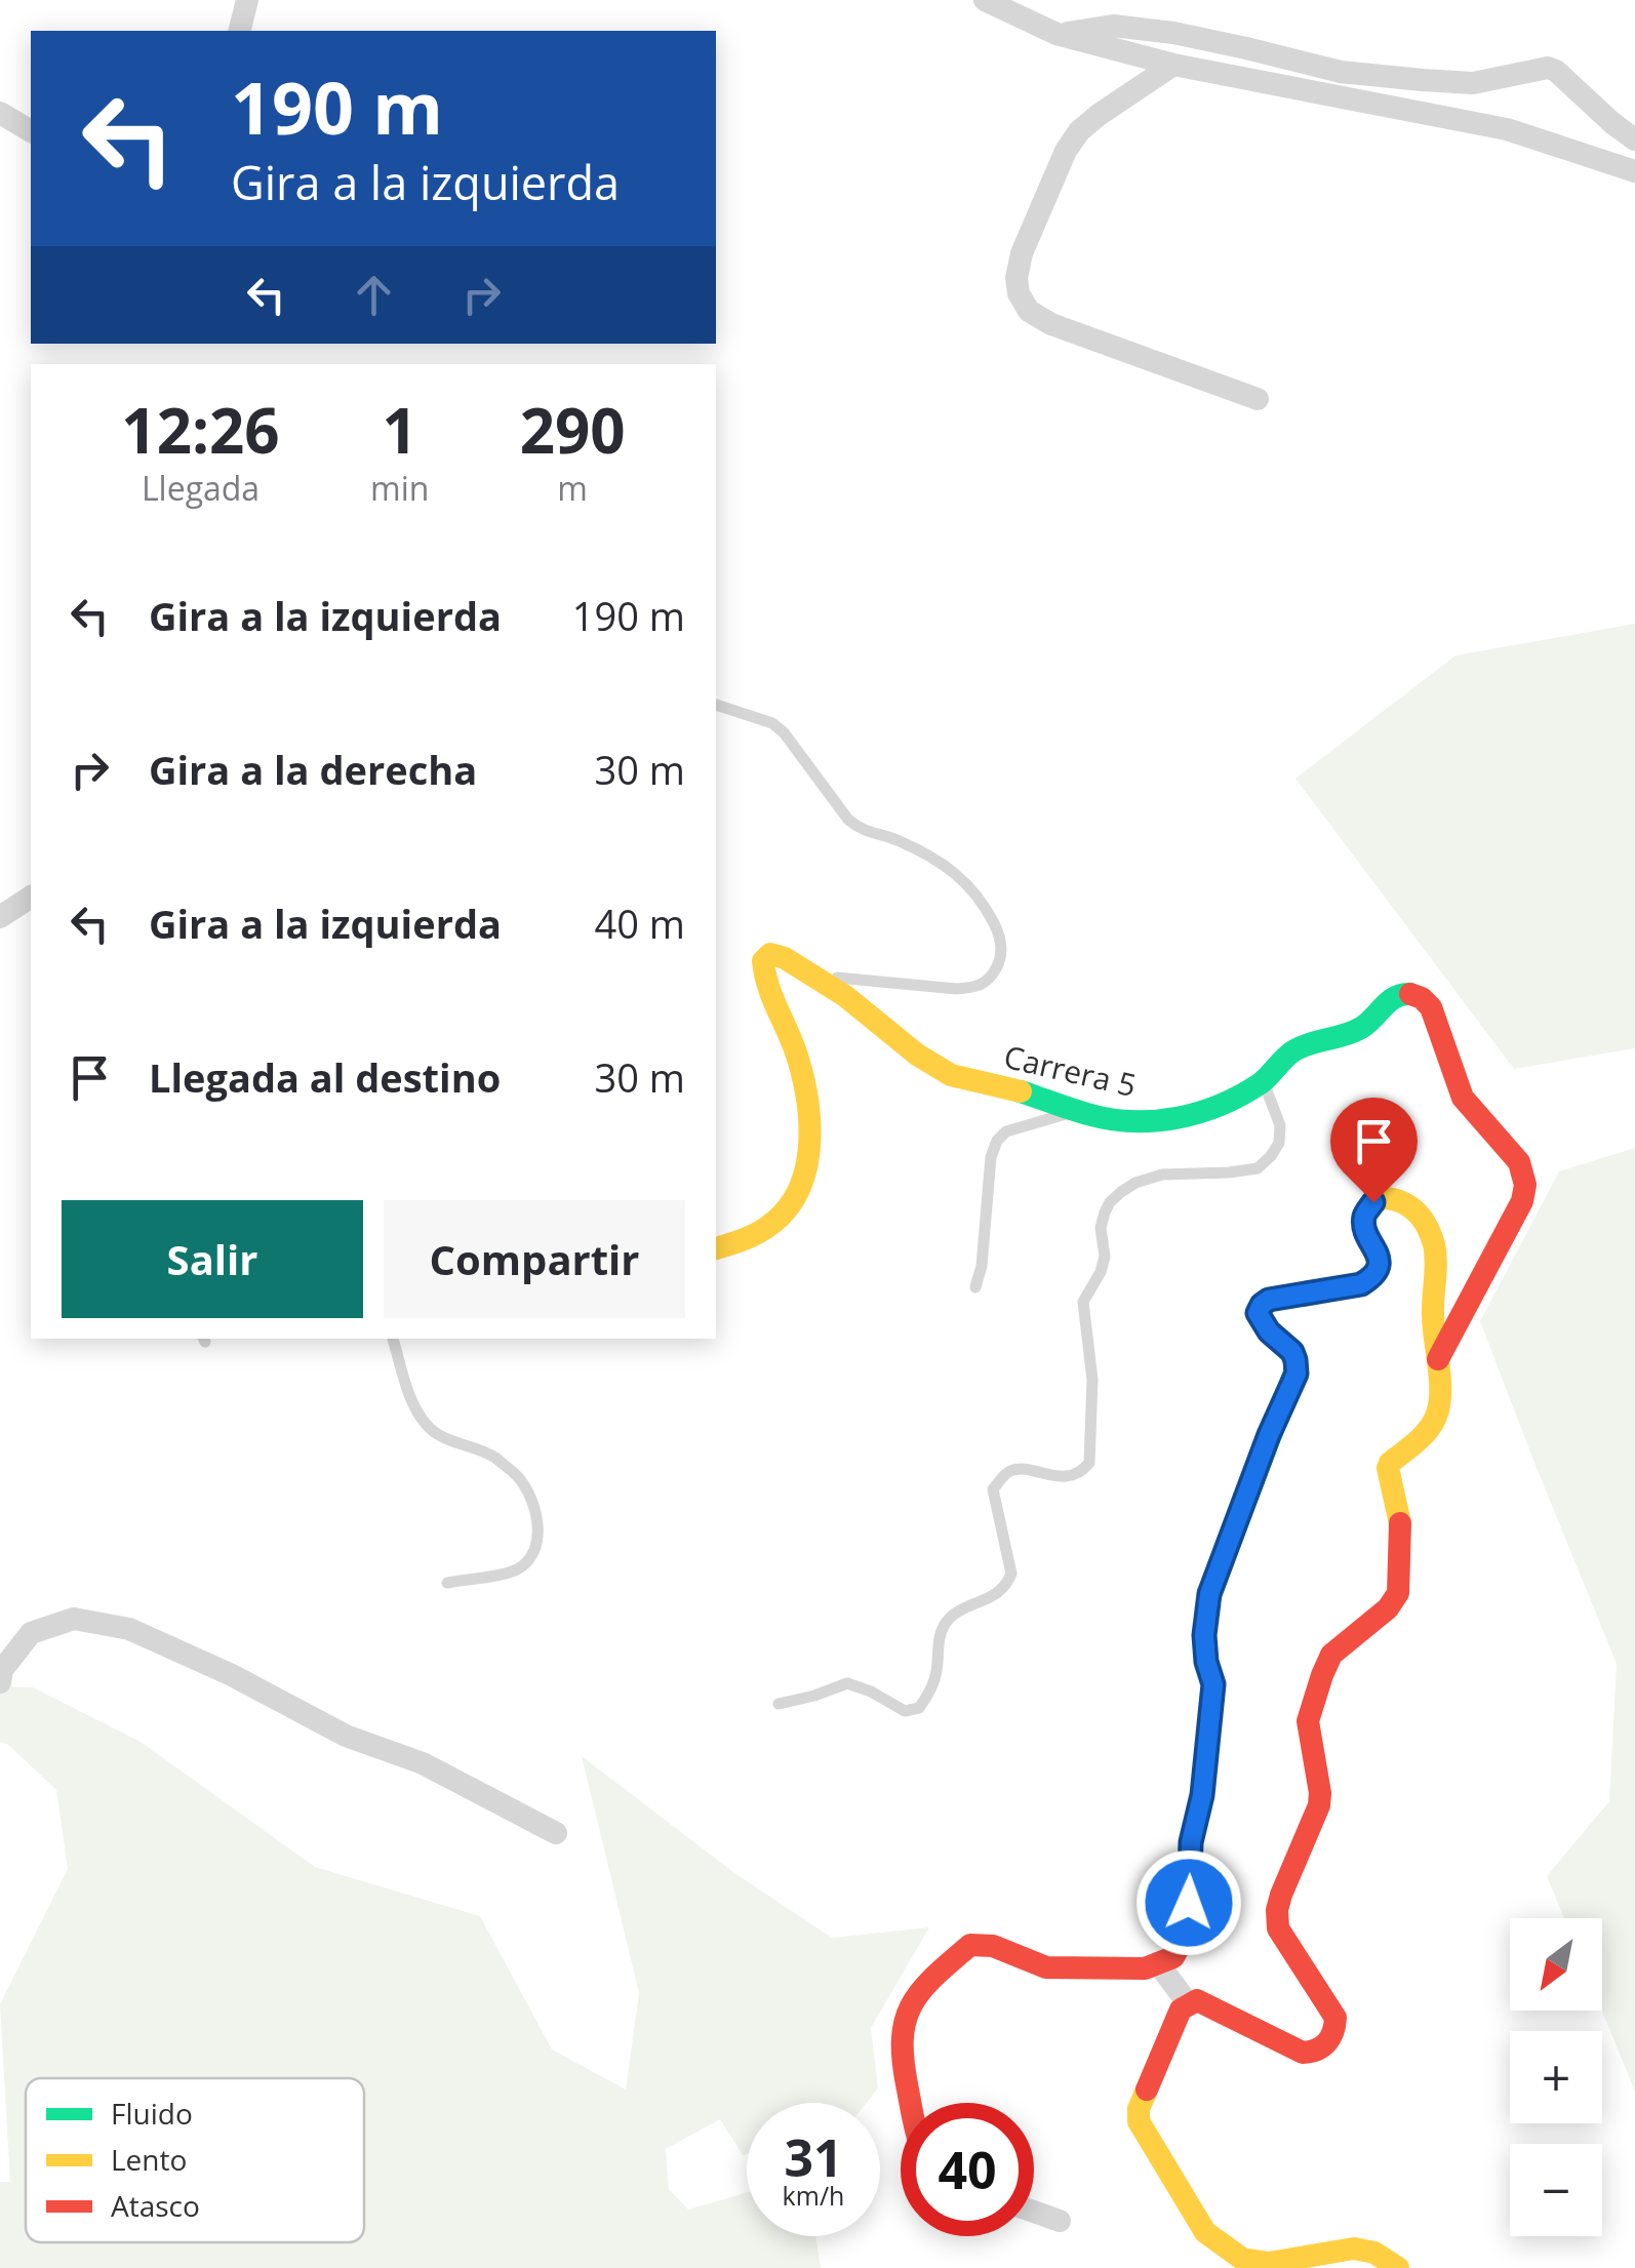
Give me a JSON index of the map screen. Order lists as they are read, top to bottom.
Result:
{
  "streets": {
    "street": ["Carrera 5"]
  },
  "legend": ["Fluido", "Lento", "Atasco"],
  "north": "bottom left",
  "page": {
    "turn": ["190 m", "Gira a la izquierda"],
    "eta": [
      "12:26",
      "Llegada",
      "1",
      "min",
      "290",
      "m"
    ],
    "list": [
      {
        "name": "Gira a la izquierda",
        "value": "190 m"
      },
      {
        "name": "Gira a la derecha",
        "value": "30 m"
      },
      {
        "name": "Gira a la izquierda",
        "value": "40 m"
      },
      {
        "name": "Llegada al destino",
        "value": "30 m"
      }
    ],
    "buttons": ["Salir", "Compartir"],
    "map_buttons": ["+", "−"],
    "speed": "31 km/h",
    "limit": "40"
  }
}
